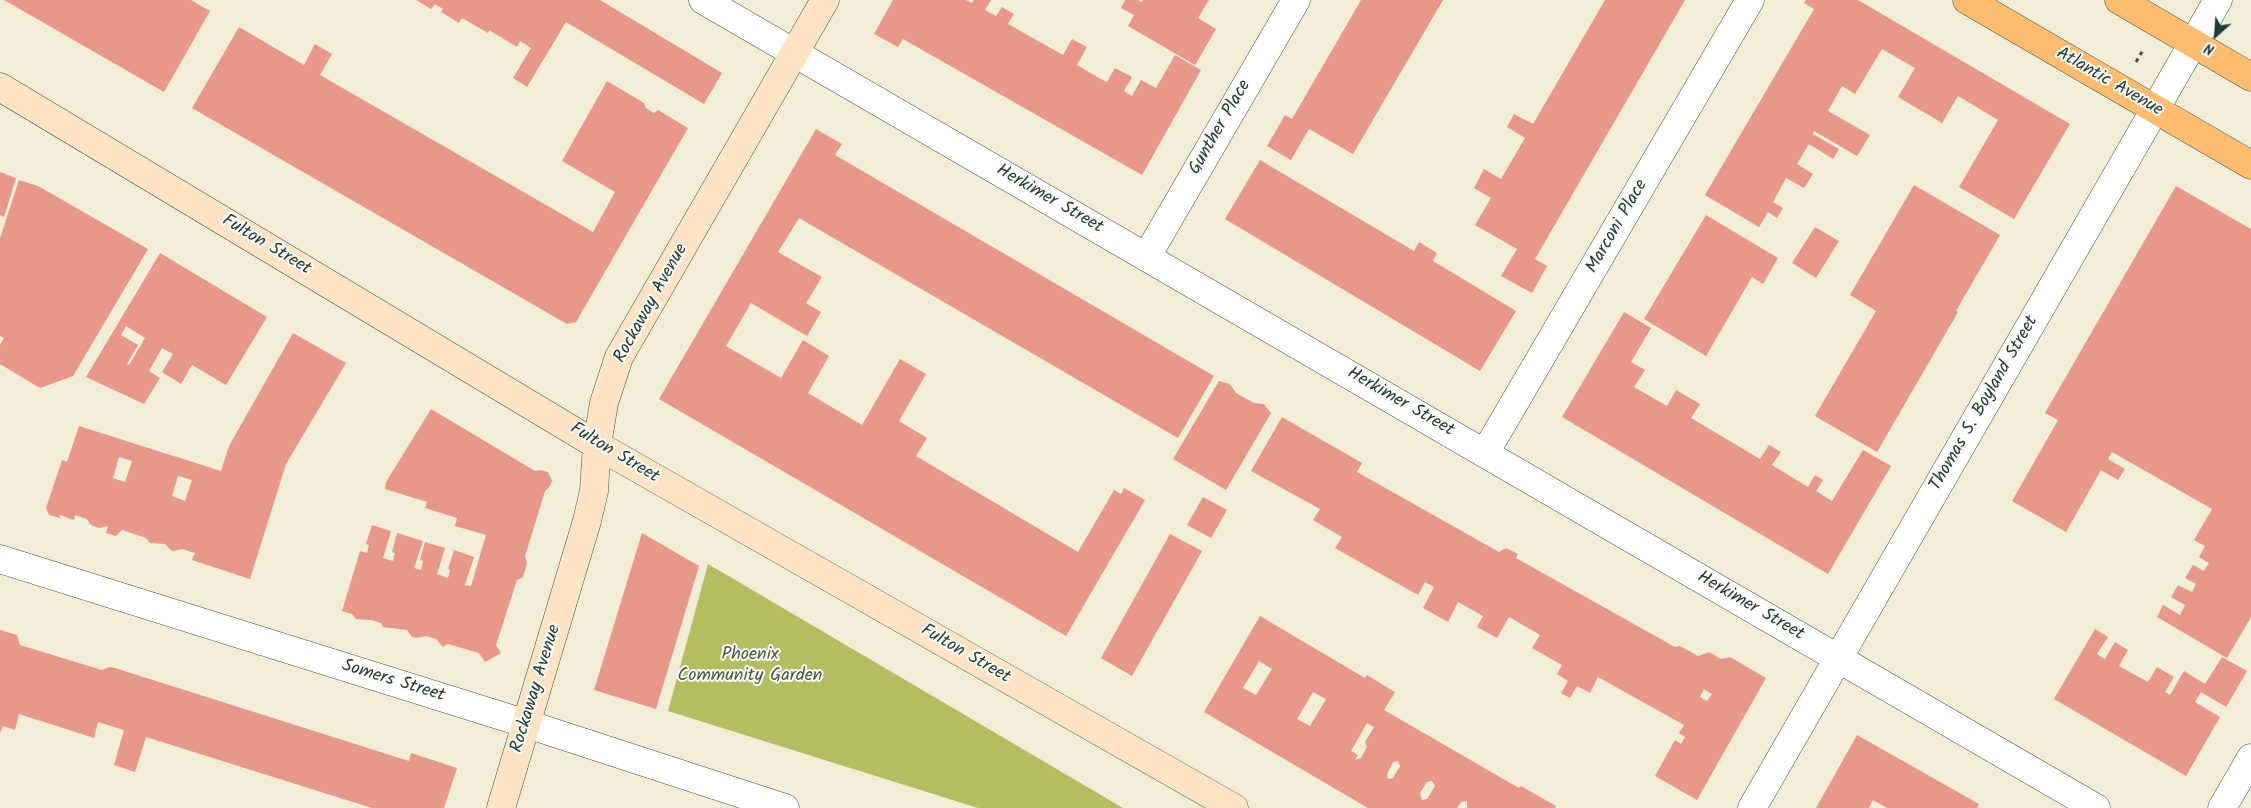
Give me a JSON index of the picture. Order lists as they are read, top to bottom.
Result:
{
  "streets": {
    "main road": ["Atlantic Avenue", "Fulton Street", "Rockaway Avenue"],
    "street": [
      "Gunther Place",
      "Herkimer Street",
      "Marconi Place",
      "Thomas S. Boyland Street",
      "Somers Street"
    ]
  },
  "crossings": [
    ["Atlantic Avenue", "Thomas S. Boyland Street"],
    ["Gunther Place", "Herkimer Street"],
    ["Herkimer Street", "Marconi Place"],
    ["Herkimer Street", "Rockaway Avenue"],
    ["Herkimer Street", "Thomas S. Boyland Street"],
    ["Fulton Street", "Rockaway Avenue"],
    ["Rockaway Avenue", "Somers Street"]
  ],
  "parks": ["Phoenix Community Garden"],
  "north": "bottom left"
}
